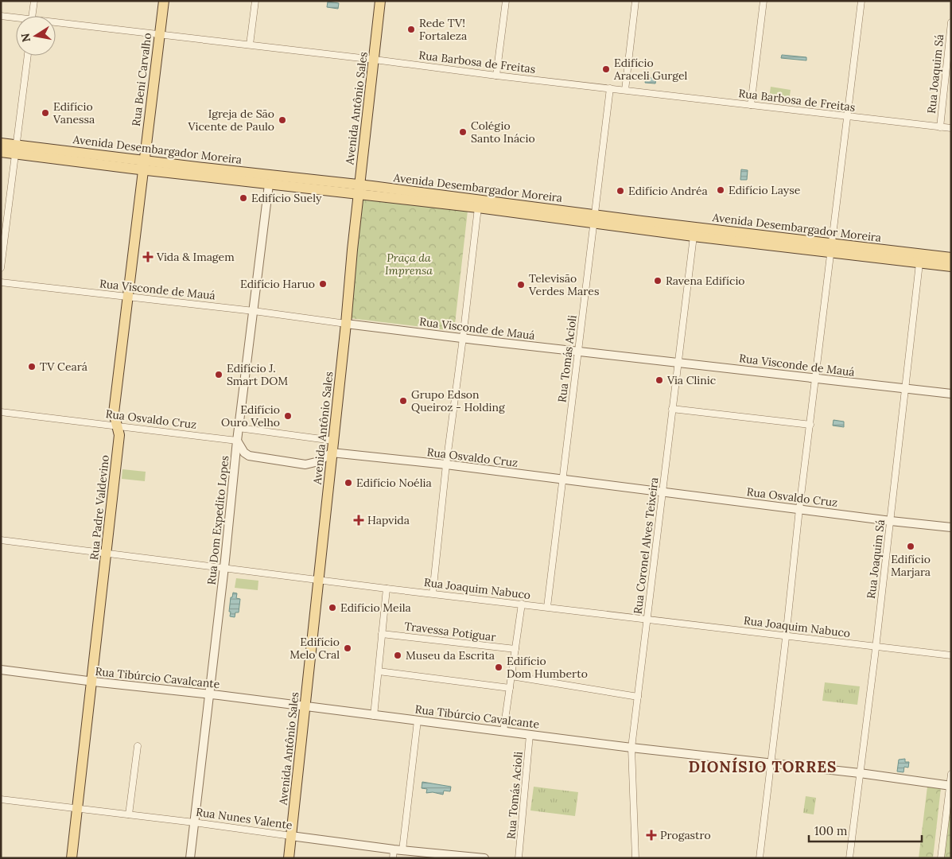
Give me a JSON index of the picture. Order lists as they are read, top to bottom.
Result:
{
  "streets": {
    "main road": [
      "Rua Beni Carvalho",
      "Avenida Antônio Sales",
      "Avenida Desembargador Moreira",
      "Rua Padre Valdevino"
    ],
    "street": [
      "Rua Barbosa de Freitas",
      "Rua Joaquim Sá",
      "Rua Visconde de Mauá",
      "Rua Tomás Acioli",
      "Rua Osvaldo Cruz",
      "Rua Dom Expedito Lopes",
      "Rua Coronel Alves Teixeira",
      "Rua Joaquim Nabuco",
      "Travessa Potiguar",
      "Rua Tibúrcio Cavalcante",
      "Rua Nunes Valente"
    ]
  },
  "crossings": [
    ["Rua Barbosa de Freitas", "Rua Joaquim Sá"],
    ["Rua Barbosa de Freitas", "Rua Beni Carvalho"],
    ["Rua Barbosa de Freitas", "Avenida Antônio Sales"],
    ["Rua Barbosa de Freitas", "Rua Tomás Acioli"],
    ["Rua Joaquim Sá", "Avenida Desembargador Moreira"],
    ["Rua Joaquim Sá", "Rua Visconde de Mauá"],
    ["Rua Joaquim Sá", "Rua Osvaldo Cruz"],
    ["Rua Joaquim Sá", "Rua Joaquim Nabuco"],
    ["Rua Joaquim Sá", "Rua Tibúrcio Cavalcante"],
    ["Rua Beni Carvalho", "Avenida Desembargador Moreira"],
    ["Rua Beni Carvalho", "Rua Padre Valdevino"],
    ["Avenida Antônio Sales", "Avenida Desembargador Moreira"],
    ["Avenida Antônio Sales", "Rua Visconde de Mauá"],
    ["Avenida Antônio Sales", "Rua Osvaldo Cruz"],
    ["Avenida Antônio Sales", "Rua Joaquim Nabuco"],
    ["Avenida Antônio Sales", "Rua Tibúrcio Cavalcante"],
    ["Avenida Antônio Sales", "Rua Nunes Valente"],
    ["Avenida Desembargador Moreira", "Rua Tomás Acioli"],
    ["Avenida Desembargador Moreira", "Rua Padre Valdevino"],
    ["Avenida Desembargador Moreira", "Rua Dom Expedito Lopes"],
    ["Avenida Desembargador Moreira", "Rua Coronel Alves Teixeira"],
    ["Rua Visconde de Mauá", "Rua Tomás Acioli"],
    ["Rua Visconde de Mauá", "Rua Padre Valdevino"],
    ["Rua Visconde de Mauá", "Rua Dom Expedito Lopes"],
    ["Rua Visconde de Mauá", "Rua Coronel Alves Teixeira"],
    ["Rua Tomás Acioli", "Rua Osvaldo Cruz"],
    ["Rua Tomás Acioli", "Rua Joaquim Nabuco"],
    ["Rua Tomás Acioli", "Rua Tibúrcio Cavalcante"],
    ["Rua Osvaldo Cruz", "Rua Padre Valdevino"],
    ["Rua Osvaldo Cruz", "Rua Dom Expedito Lopes"],
    ["Rua Osvaldo Cruz", "Rua Coronel Alves Teixeira"],
    ["Rua Padre Valdevino", "Rua Joaquim Nabuco"],
    ["Rua Padre Valdevino", "Rua Tibúrcio Cavalcante"],
    ["Rua Padre Valdevino", "Rua Nunes Valente"],
    ["Rua Dom Expedito Lopes", "Rua Joaquim Nabuco"],
    ["Rua Dom Expedito Lopes", "Rua Tibúrcio Cavalcante"],
    ["Rua Dom Expedito Lopes", "Rua Nunes Valente"],
    ["Rua Coronel Alves Teixeira", "Rua Joaquim Nabuco"],
    ["Rua Coronel Alves Teixeira", "Rua Tibúrcio Cavalcante"]
  ],
  "districts": ["DIONÍSIO TORRES"],
  "parks": ["Praça da Imprensa"],
  "places": {
    "other": [
      "Rede TV! Fortaleza",
      "Edifício Araceli Gurgel",
      "Edifício Vanessa",
      "Igreja de São Vicente de Paulo",
      "Colégio Santo Inácio",
      "Edifício Layse",
      "Edifício Andréa",
      "Edifício Suely",
      "Ravena Edifício",
      "Edifício Haruo",
      "Televisão Verdes Mares",
      "TV Ceará",
      "Edifício J. Smart DOM",
      "Via Clinic",
      "Grupo Edson Queiroz - Holding",
      "Edifício Ouro Velho",
      "Edifício Noélia",
      "Edifício Marjara",
      "Edifício Meila",
      "Edifício Melo Cral",
      "Museu da Escrita",
      "Edifício Dom Humberto"
    ],
    "health": ["Vida & Imagem", "Hapvida", "Progastro"]
  },
  "scale_bar": "100 m",
  "north": "left"
}
